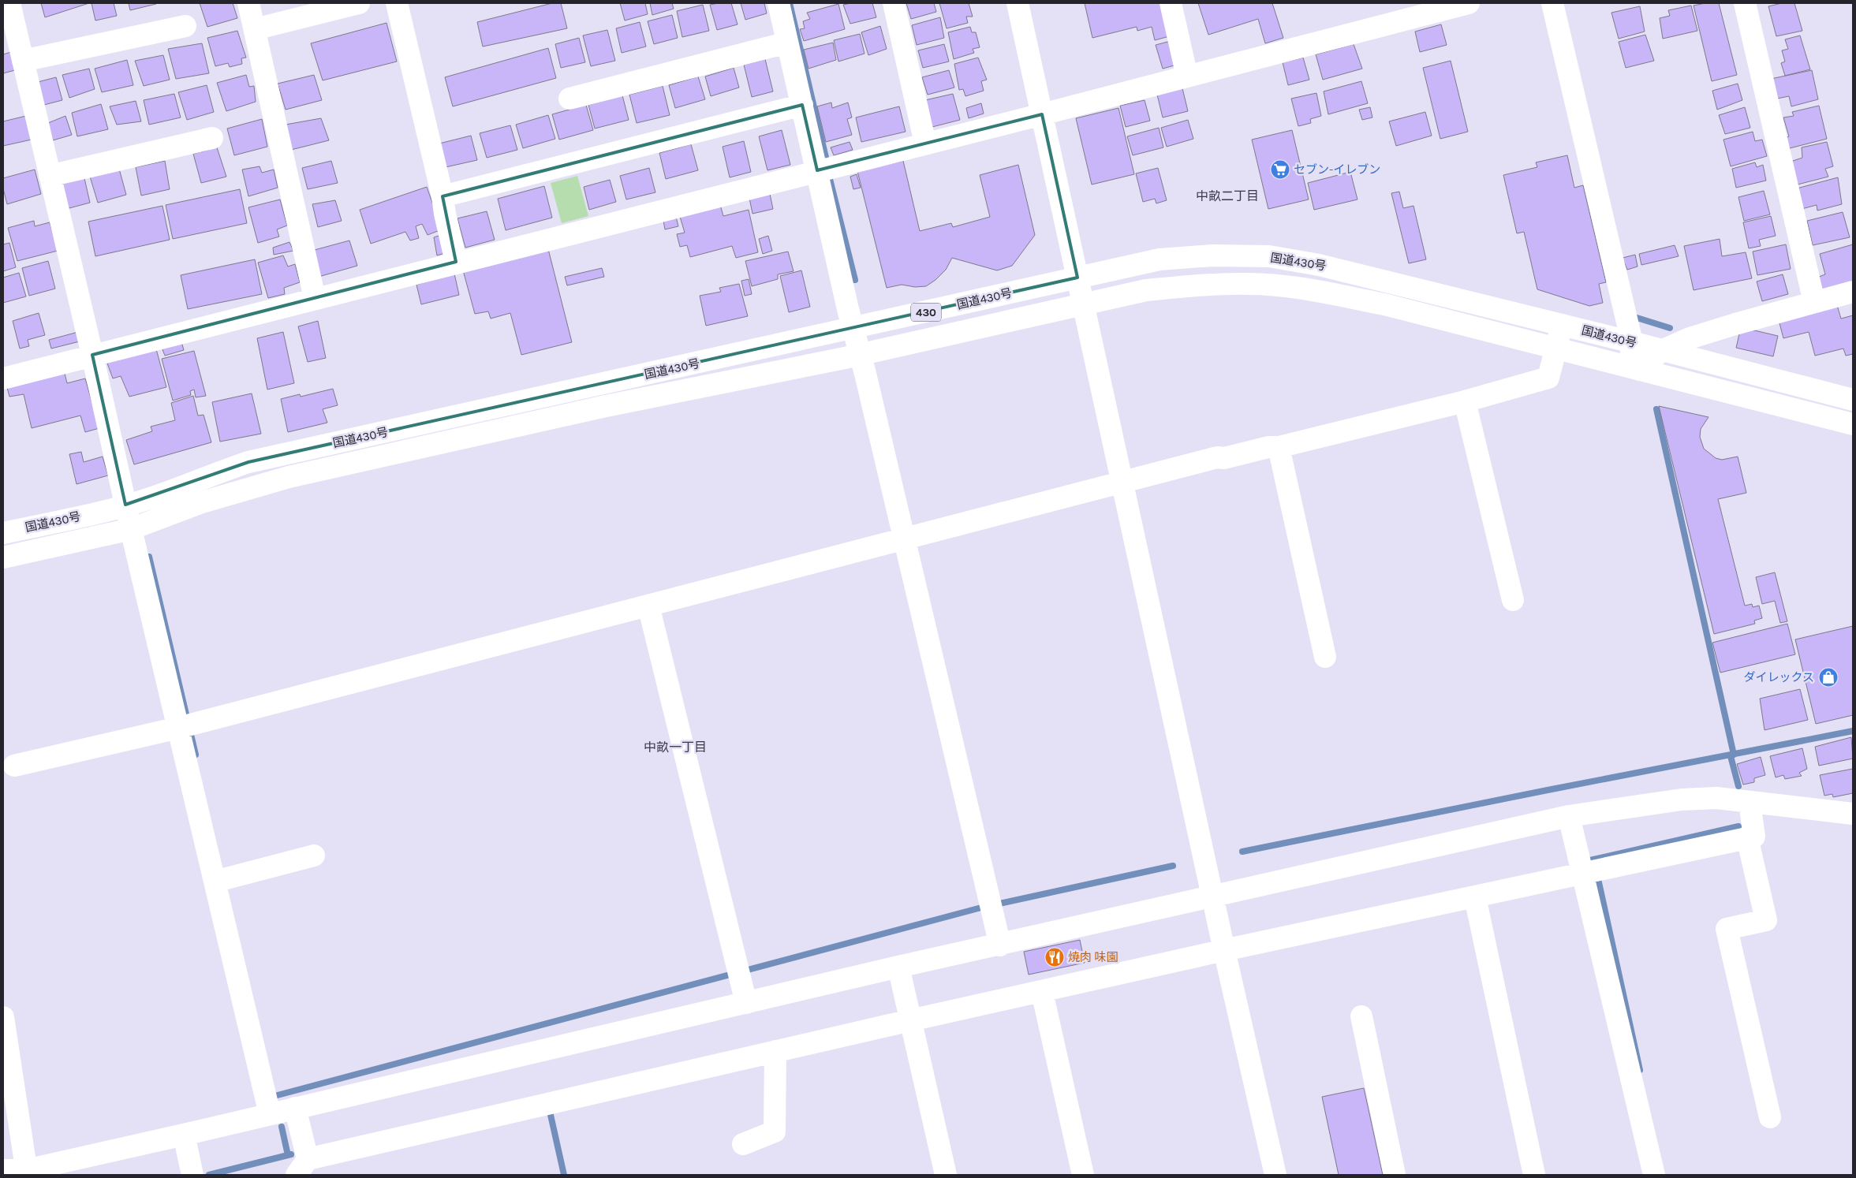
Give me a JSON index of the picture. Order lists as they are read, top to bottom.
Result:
{
  "streets": {
    "main road": ["国道430号", "430"]
  },
  "districts": ["中畝二丁目", "中畝一丁目"],
  "places": {
    "supermarket": ["セブン-イレブン"],
    "shop": ["ダイレックス"],
    "restaurant": ["焼肉 味園"]
  }
}
